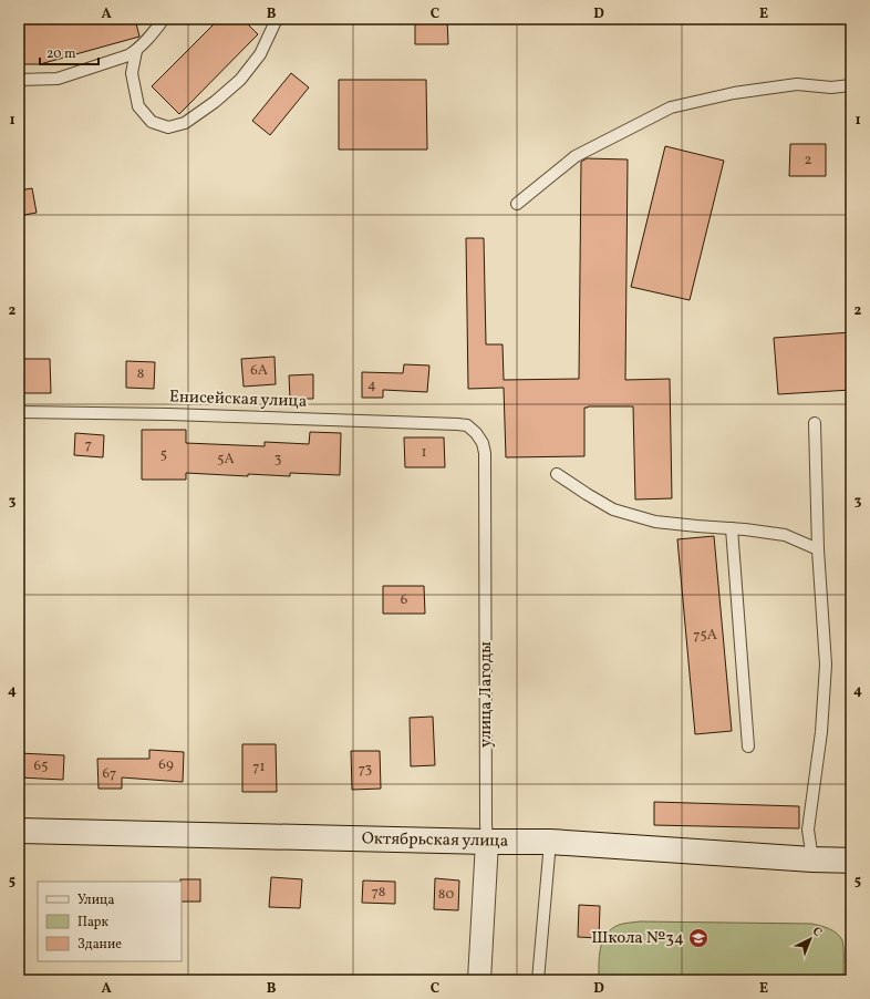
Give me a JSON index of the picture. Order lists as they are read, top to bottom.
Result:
{
  "streets": {
    "main road": ["Октябрьская улица"],
    "street": ["улица Лагоды"],
    "lane": ["Енисейская улица"]
  },
  "crossings": [
    ["Енисейская улица", "улица Лагоды"],
    ["улица Лагоды", "Октябрьская улица"]
  ],
  "places": {
    "school or university": ["Школа №34"]
  },
  "house_numbers": [
    "2",
    "6А",
    "8",
    "4",
    "7",
    "1",
    "5",
    "5А",
    "3",
    "6",
    "75А",
    "69",
    "65",
    "71",
    "73",
    "67",
    "78",
    "80"
  ],
  "legend": ["Улица", "Парк", "Здание"],
  "scale_bar": "20 m",
  "north": "top right",
  "grid": {
    "columns": [
      "A",
      "B",
      "C",
      "D",
      "E"
    ],
    "rows": [
      "1",
      "2",
      "3",
      "4",
      "5"
    ]
  }
}
